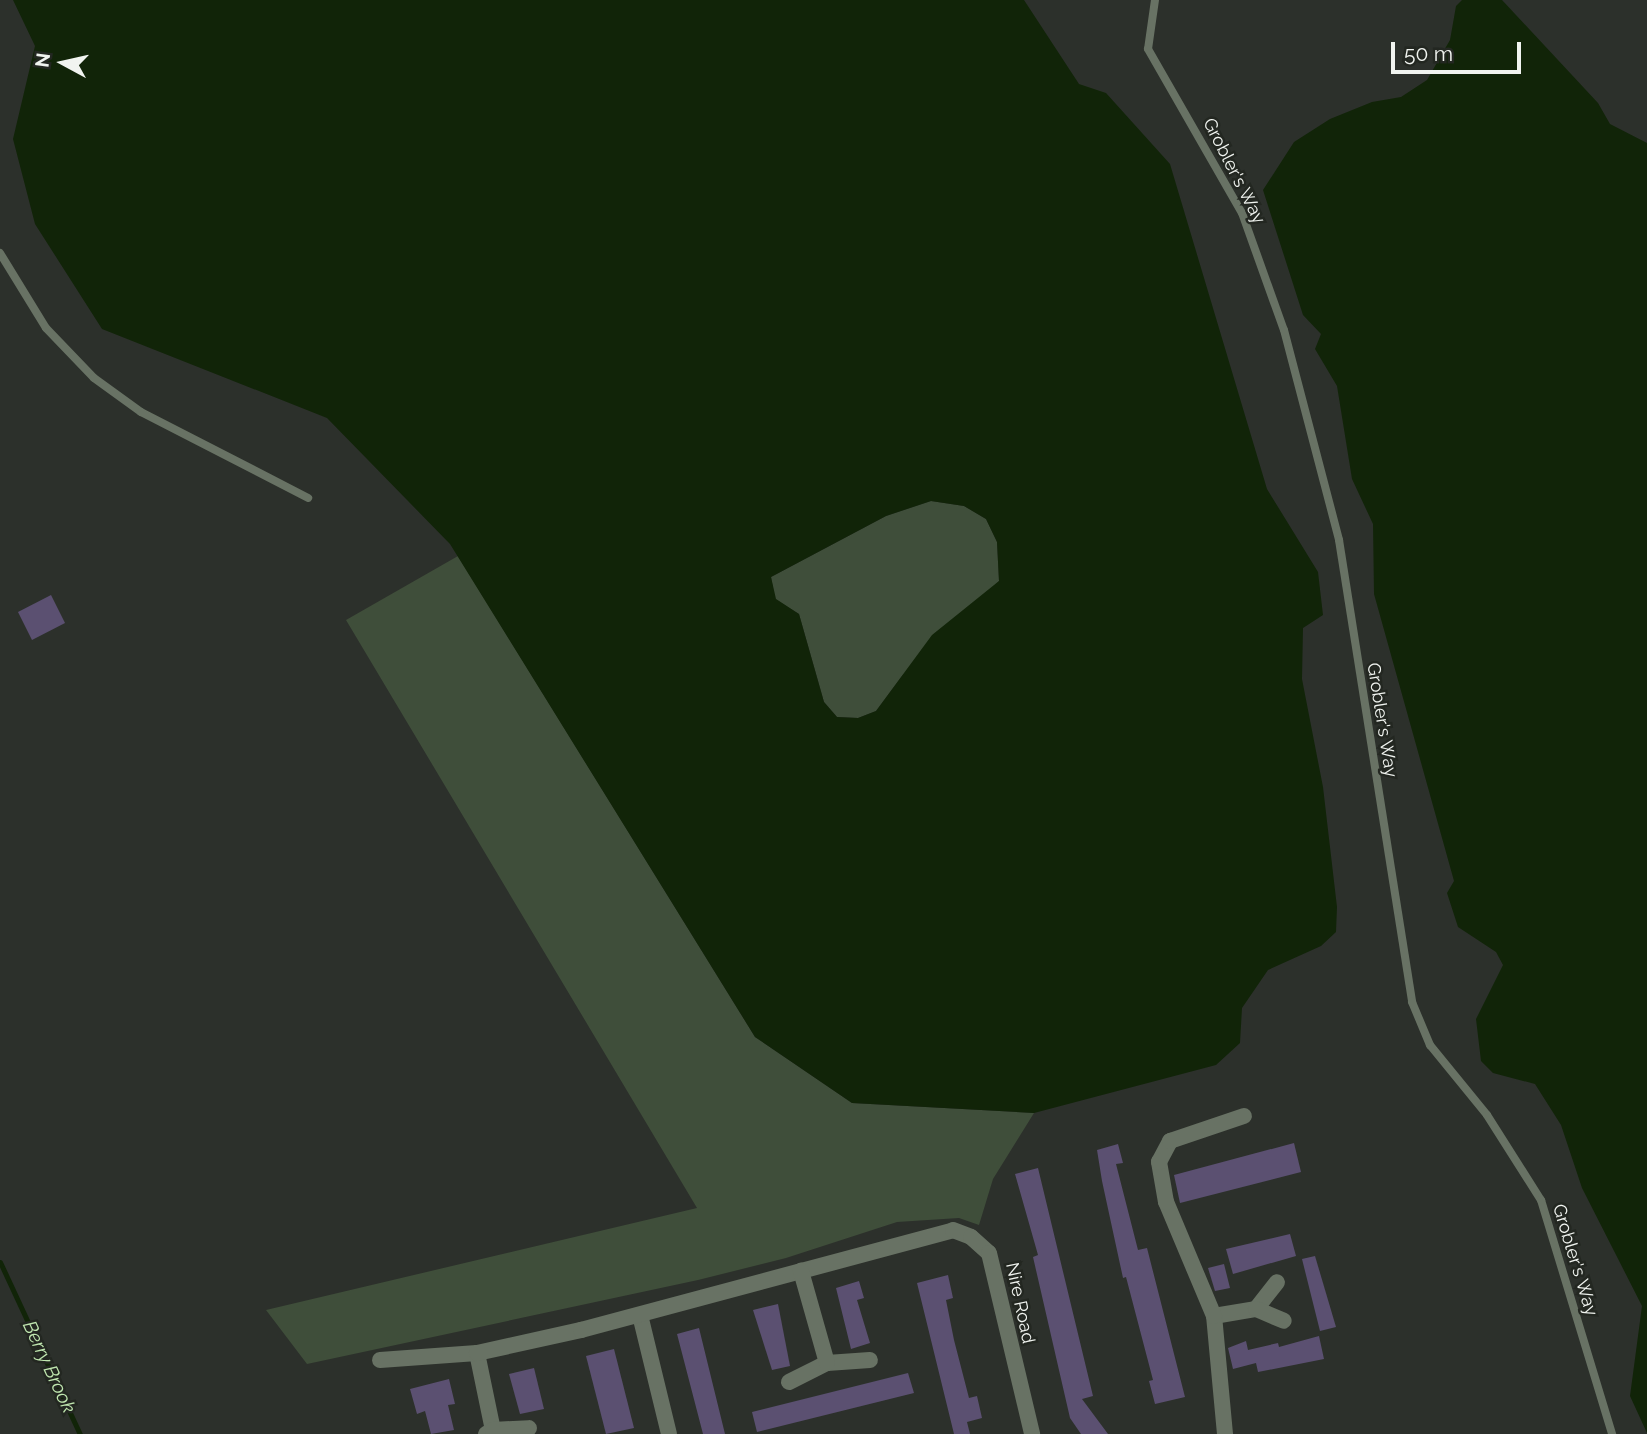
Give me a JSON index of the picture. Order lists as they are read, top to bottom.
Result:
{
  "streets": {
    "street": ["Nire Road"],
    "lane": ["Grobler's Way"]
  },
  "water": ["Berry Brook"],
  "scale_bar": "50 m",
  "north": "left"
}
